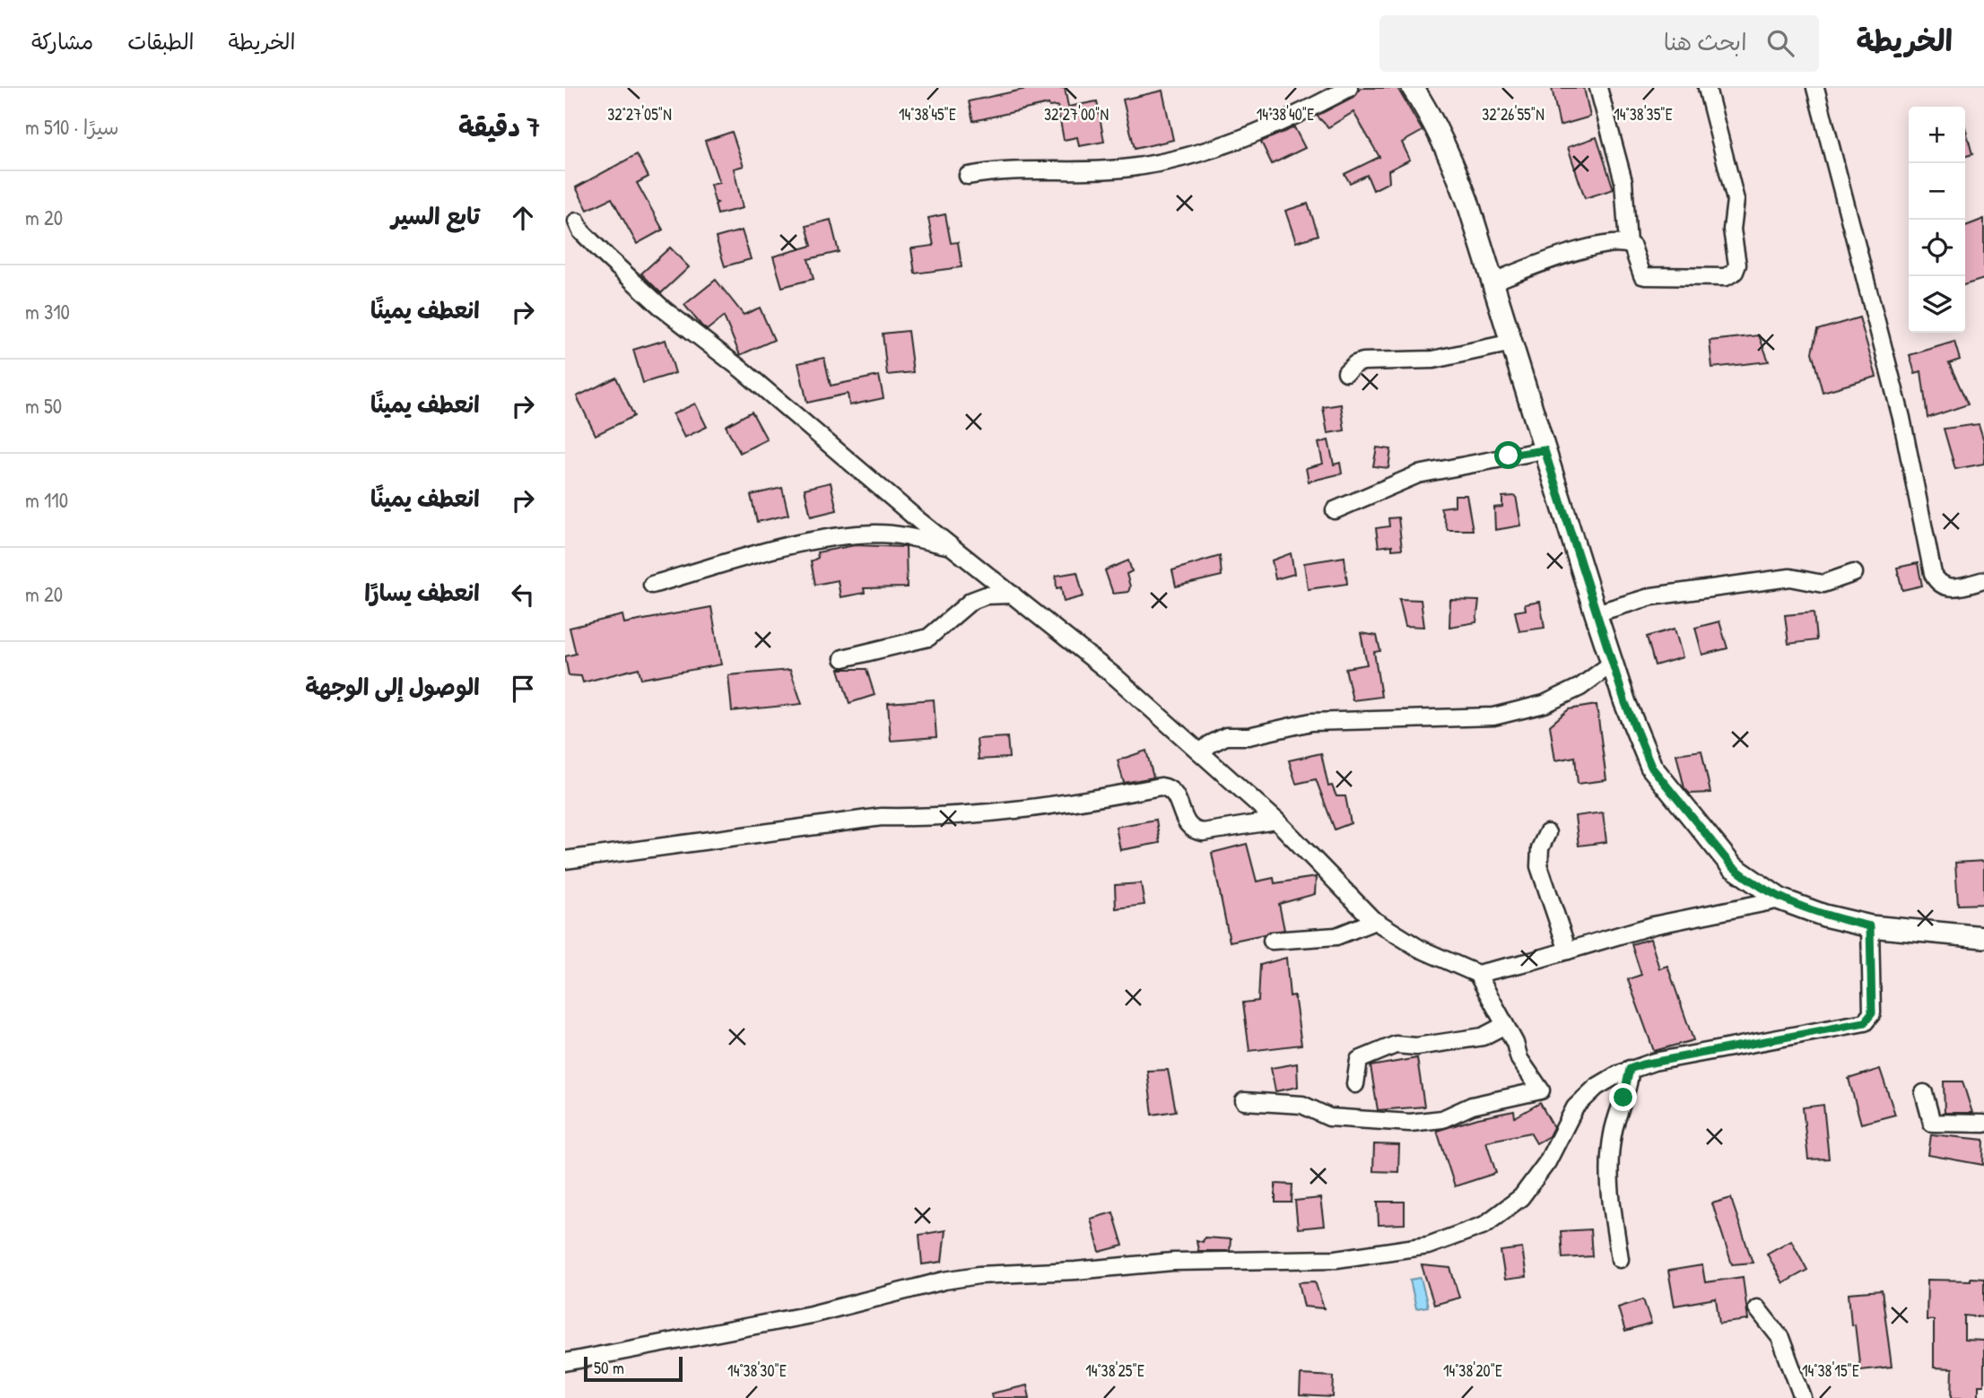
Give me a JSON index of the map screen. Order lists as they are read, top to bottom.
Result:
{
  "scale_bar": "50 m",
  "page": {
    "header": "الخريطة",
    "search": "ابحث هنا",
    "nav": ["الخريطة", "الطبقات", "مشاركة"],
    "heading": ["7 دقيقة", "سيرًا · 510 m"],
    "map_buttons": ["+", "−"],
    "list": [
      ["تابع السير", "20 m"],
      ["انعطف يمينًا", "310 m"],
      ["انعطف يمينًا", "50 m"],
      ["انعطف يمينًا", "110 m"],
      ["انعطف يسارًا", "20 m"],
      "الوصول إلى الوجهة"
    ],
    "scale": "50 m"
  },
  "coordinates": [
    "32°27'05\"N",
    "32°27'00\"N",
    "32°26'55\"N",
    "14°38'45\"E",
    "14°38'40\"E",
    "14°38'35\"E",
    "14°38'30\"E",
    "14°38'25\"E",
    "14°38'20\"E",
    "14°38'15\"E"
  ]
}
